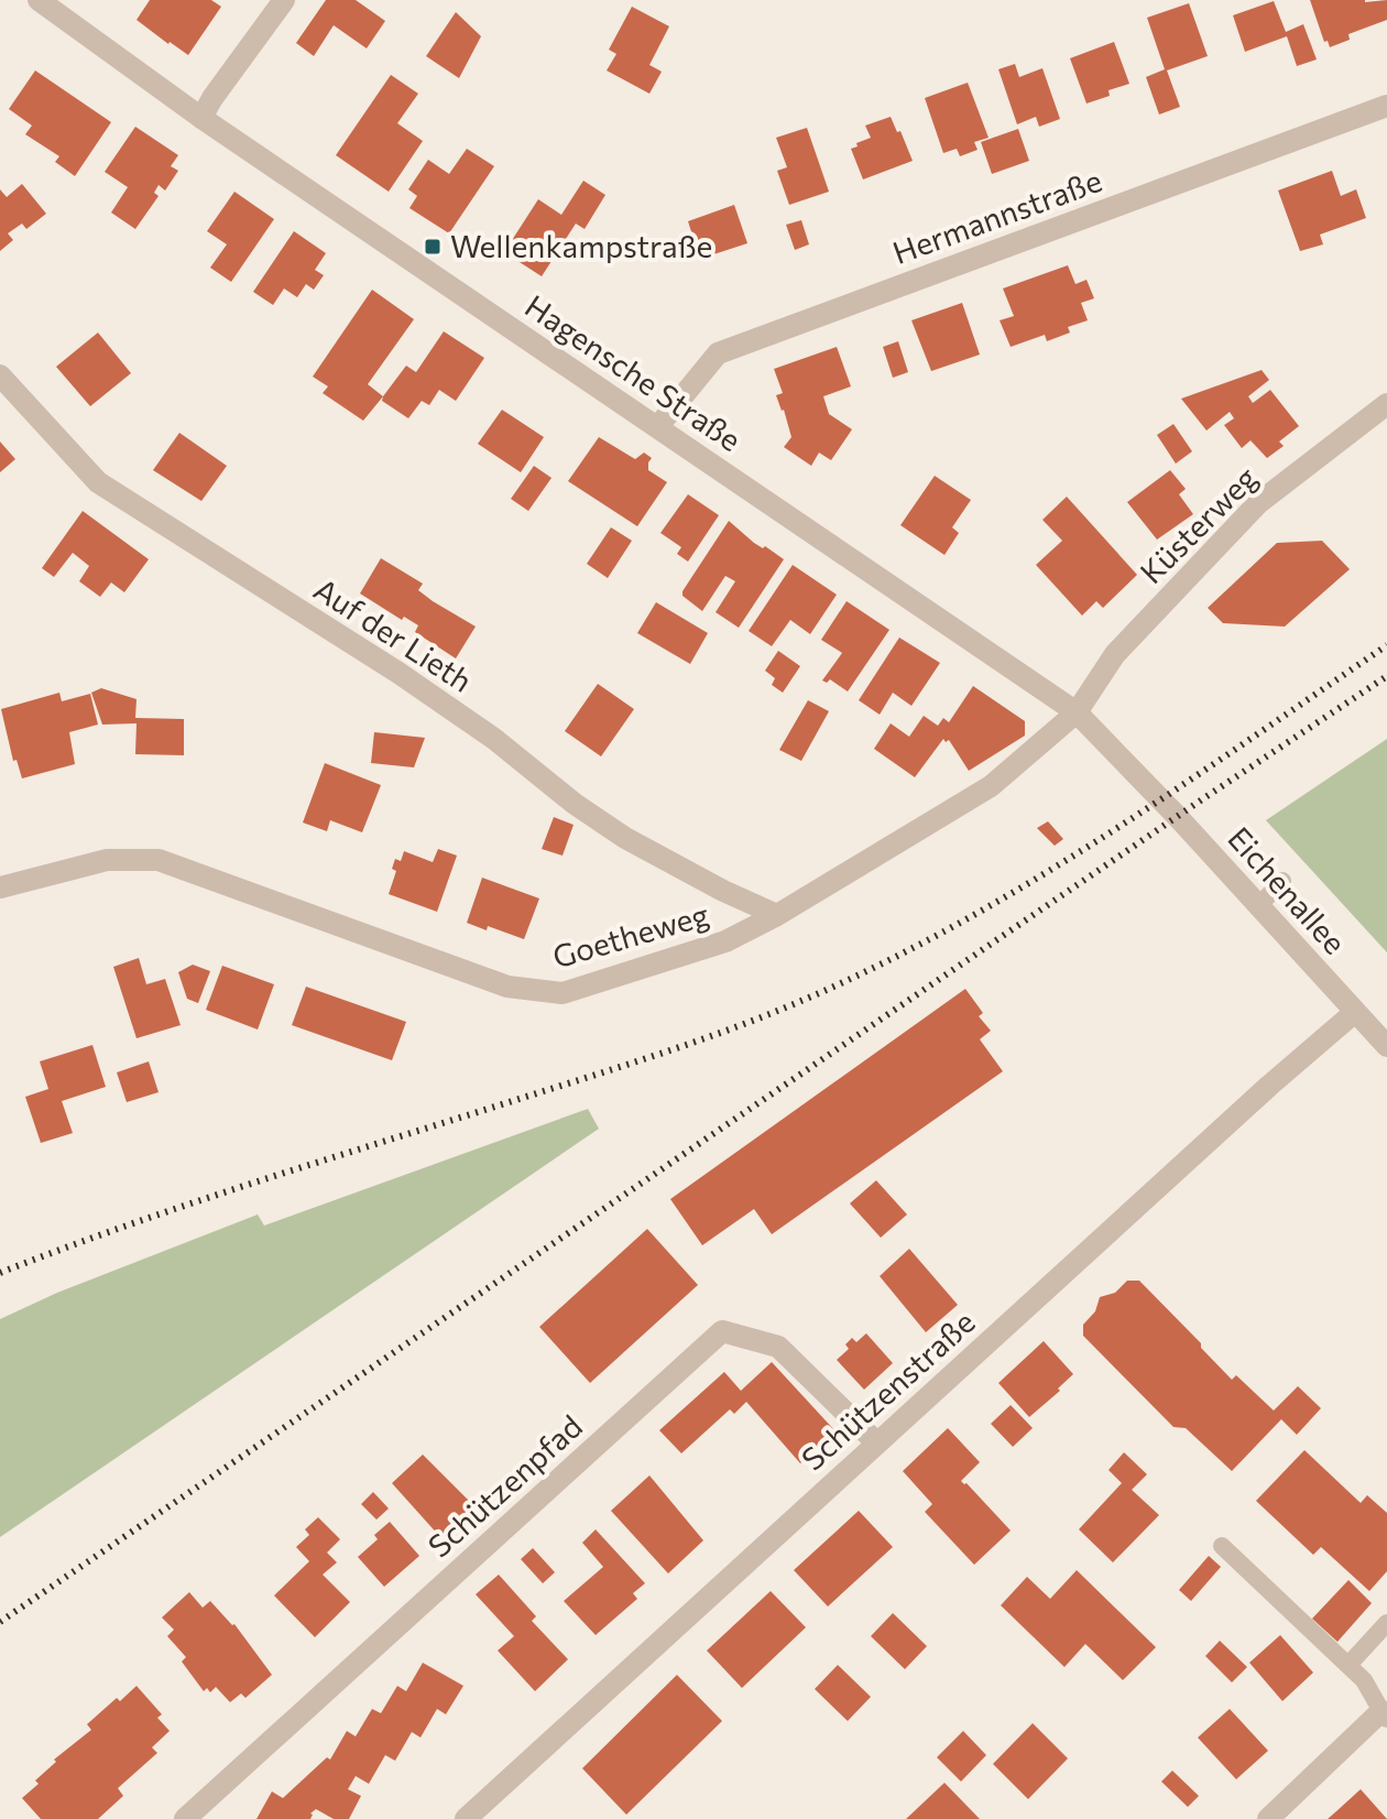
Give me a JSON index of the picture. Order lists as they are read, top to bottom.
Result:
{
  "streets": {
    "street": [
      "Hermannstraße",
      "Hagensche Straße",
      "Küsterweg",
      "Auf der Lieth",
      "Eichenallee",
      "Goetheweg",
      "Schützenstraße",
      "Schützenpfad"
    ]
  },
  "crossings": [
    ["Hermannstraße", "Hagensche Straße"],
    ["Hagensche Straße", "Küsterweg"],
    ["Hagensche Straße", "Eichenallee"],
    ["Hagensche Straße", "Goetheweg"],
    ["Küsterweg", "Goetheweg"],
    ["Auf der Lieth", "Goetheweg"],
    ["Eichenallee", "Schützenstraße"],
    ["Schützenstraße", "Schützenpfad"]
  ],
  "places": {
    "transit": ["Wellenkampstraße"]
  }
}
